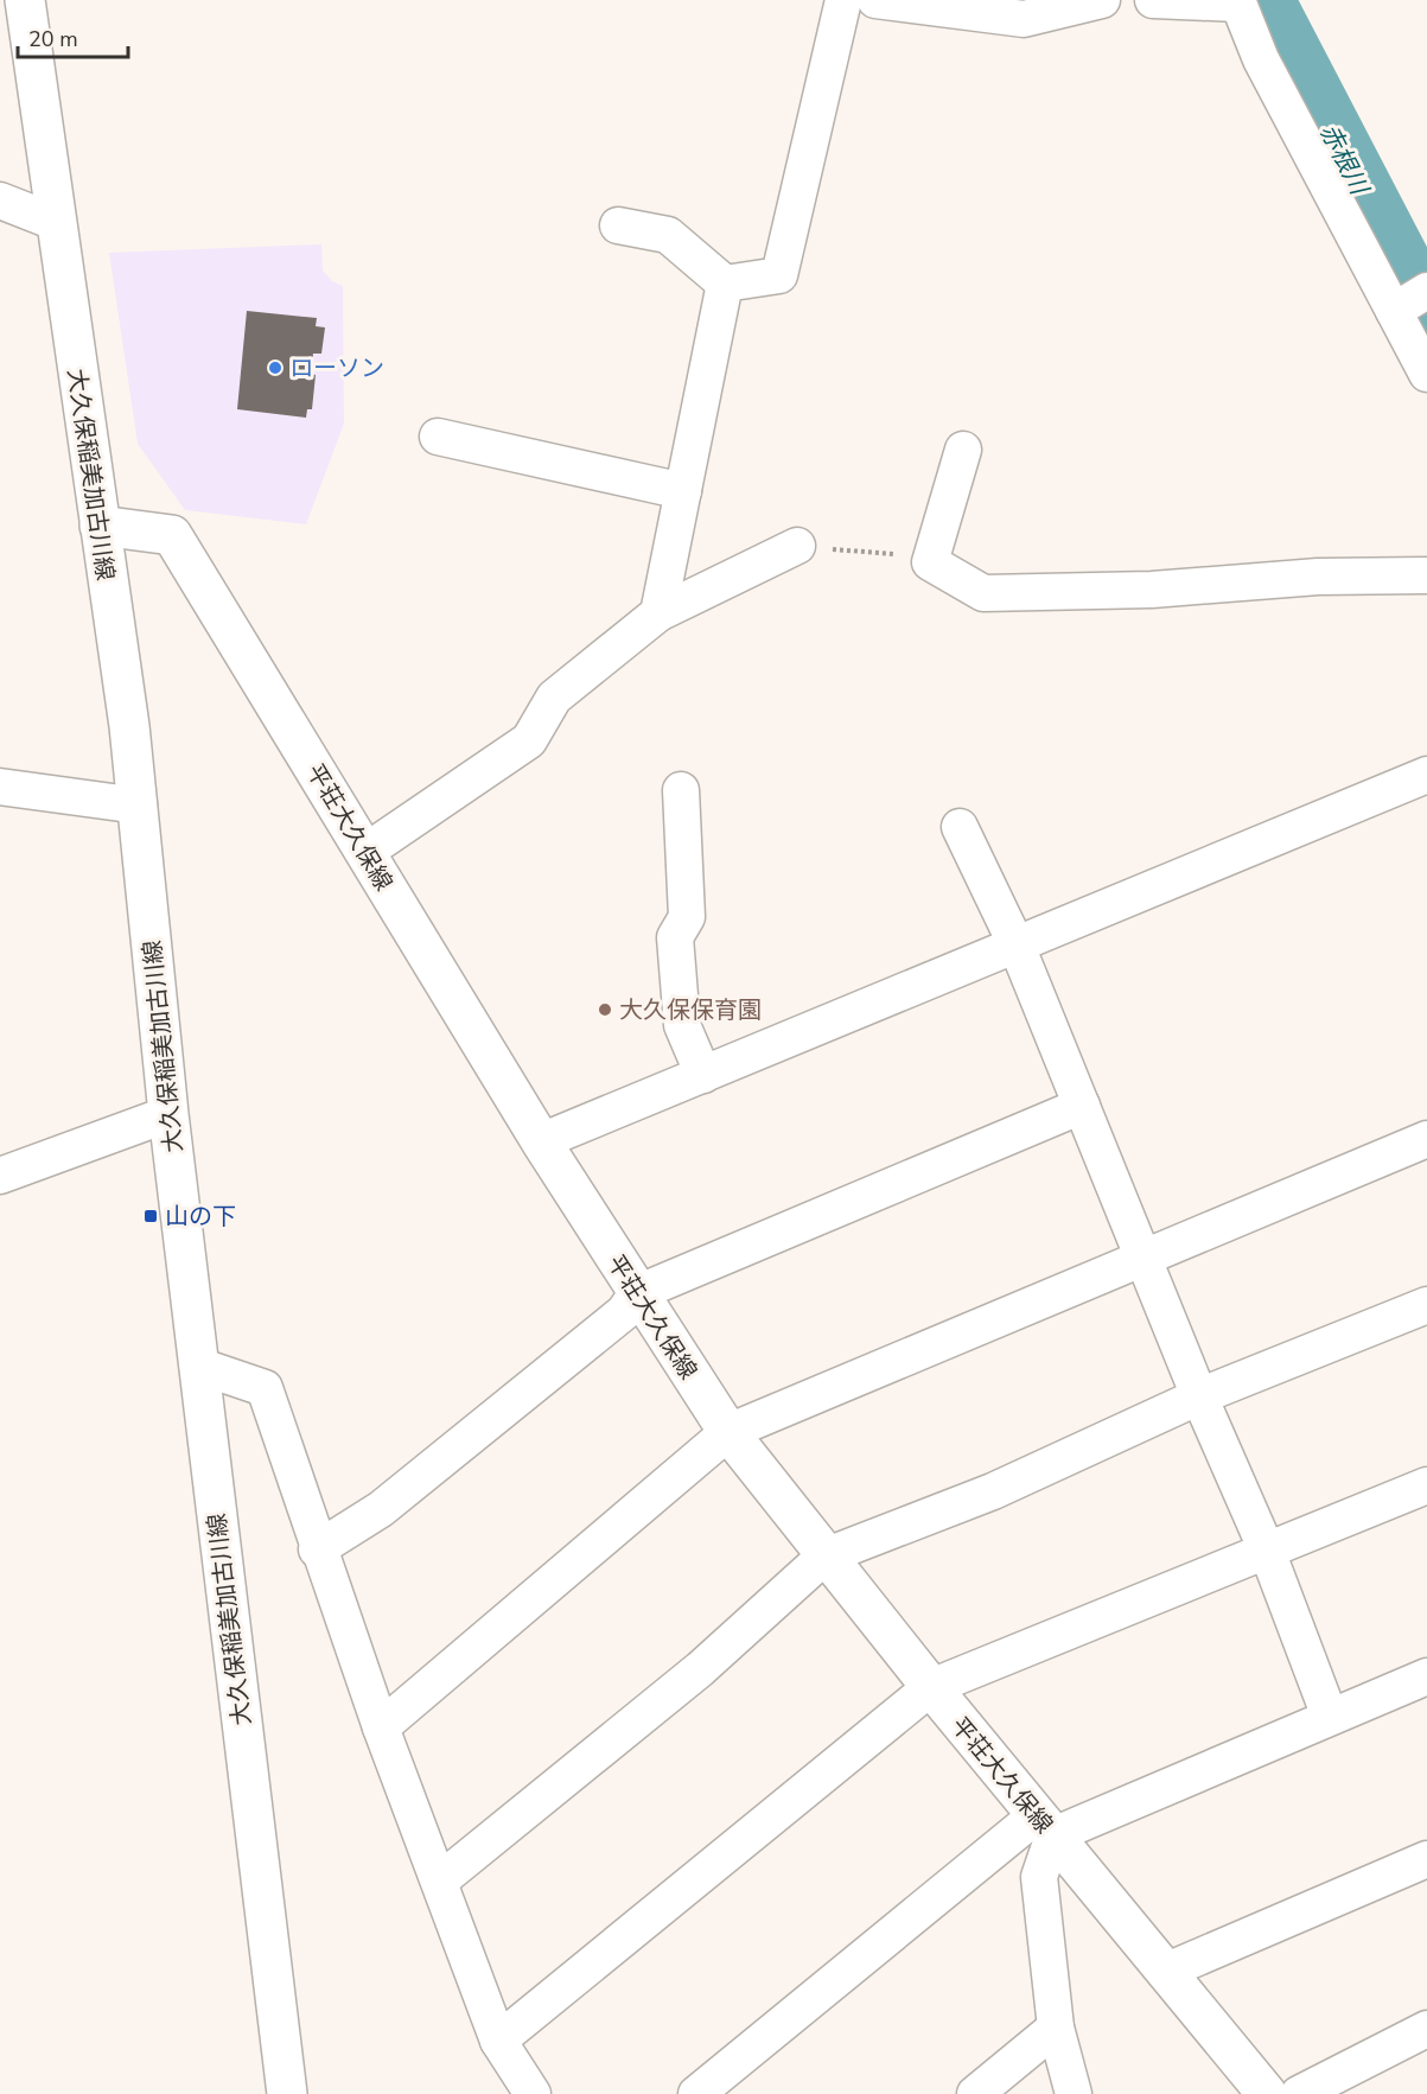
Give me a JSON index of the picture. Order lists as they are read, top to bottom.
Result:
{
  "streets": {
    "main road": ["大久保稲美加古川線", "平荘大久保線"]
  },
  "crossings": [
    ["大久保稲美加古川線", "平荘大久保線"]
  ],
  "water": ["赤根川"],
  "places": {
    "other": ["ローソン", "大久保保育園"],
    "transit": ["山の下"]
  },
  "scale_bar": "20 m"
}
